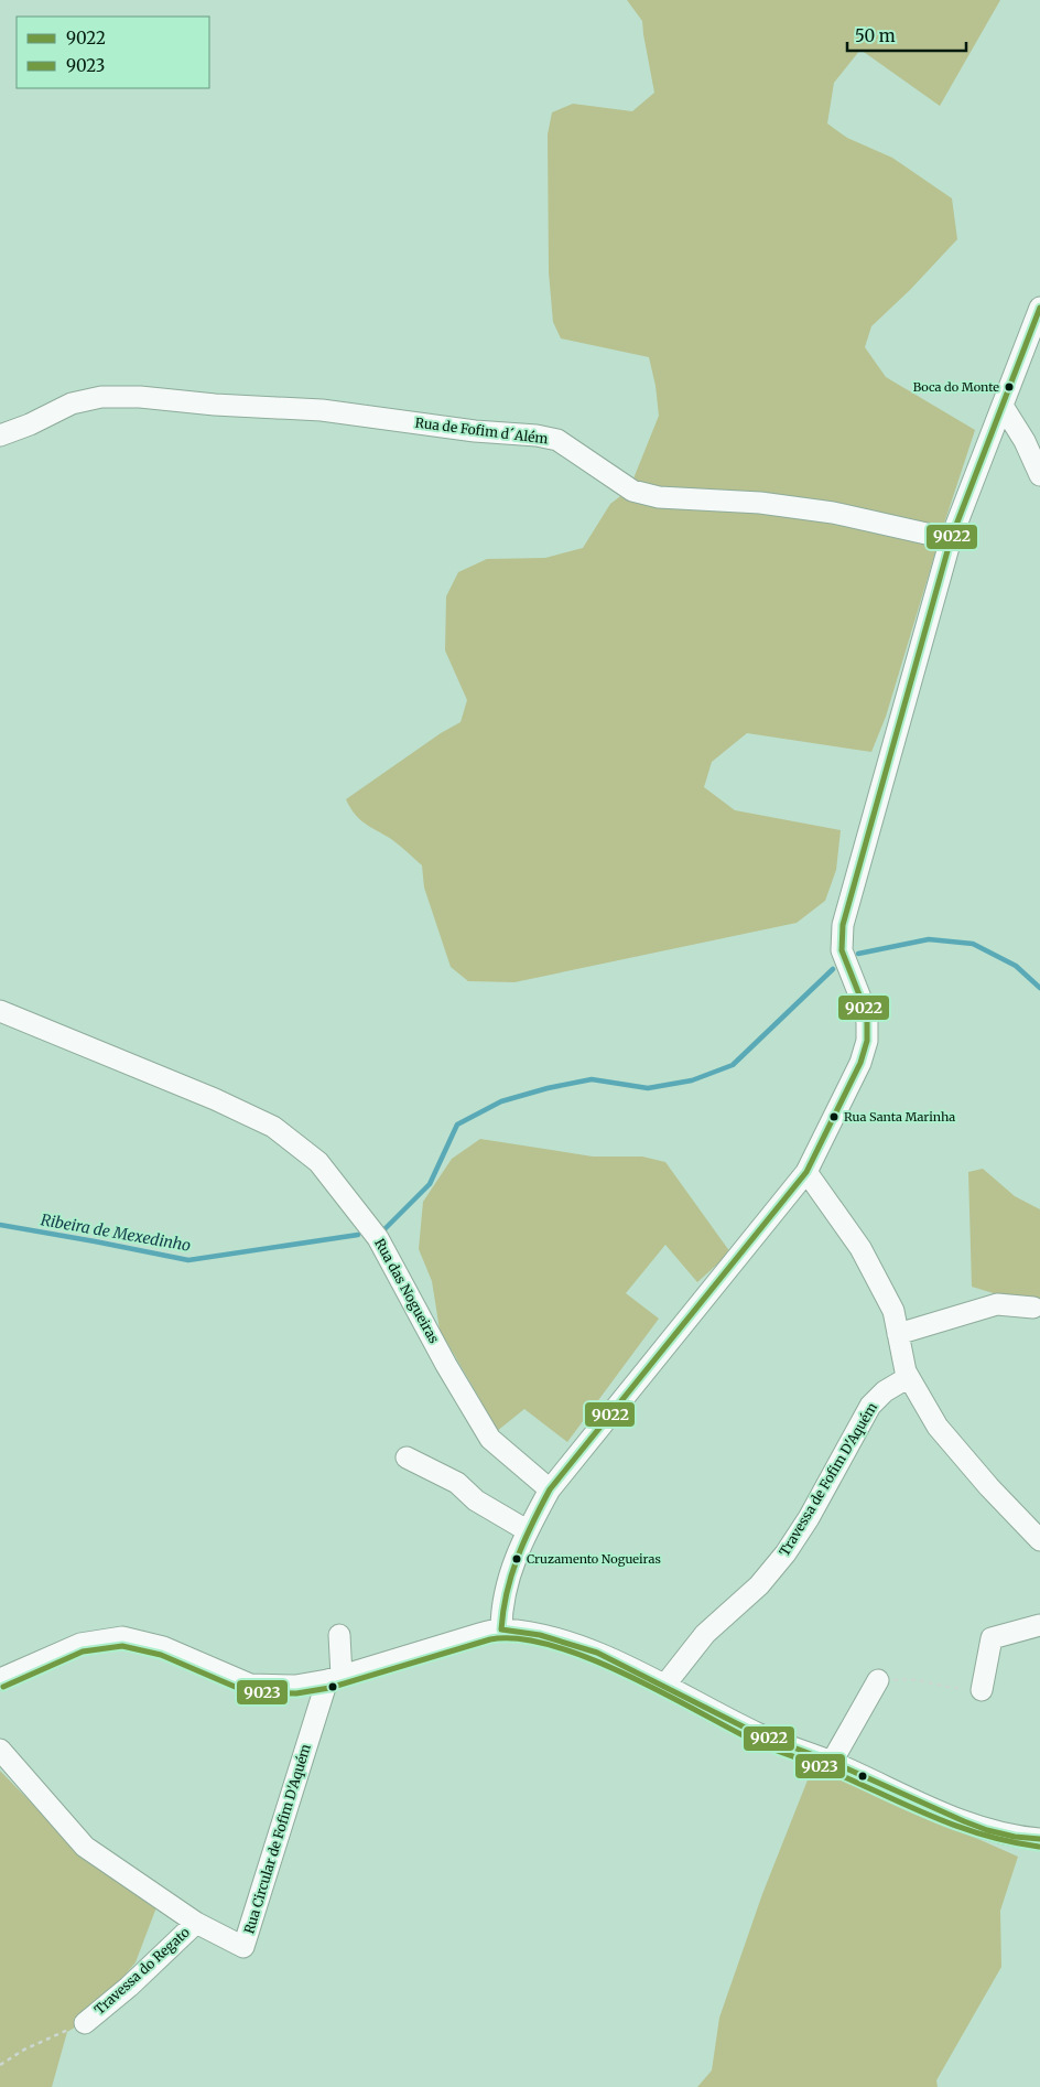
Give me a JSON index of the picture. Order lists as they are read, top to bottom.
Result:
{
  "streets": {
    "street": [
      "Rua de Fofim d´Além",
      "Rua das Nogueiras",
      "Travessa de Fofim D'Aquém",
      "Rua Circular de Fofim D'Aquém",
      "Travessa do Regato"
    ]
  },
  "crossings": [
    ["Rua Circular de Fofim D'Aquém", "Travessa do Regato"]
  ],
  "water": ["Ribeira de Mexedinho"],
  "places": ["Boca do Monte", "Rua Santa Marinha", "Cruzamento Nogueiras"],
  "lines": ["transit line 9022", "transit line 9023"],
  "legend": ["9022", "9023"],
  "scale_bar": "50 m"
}
